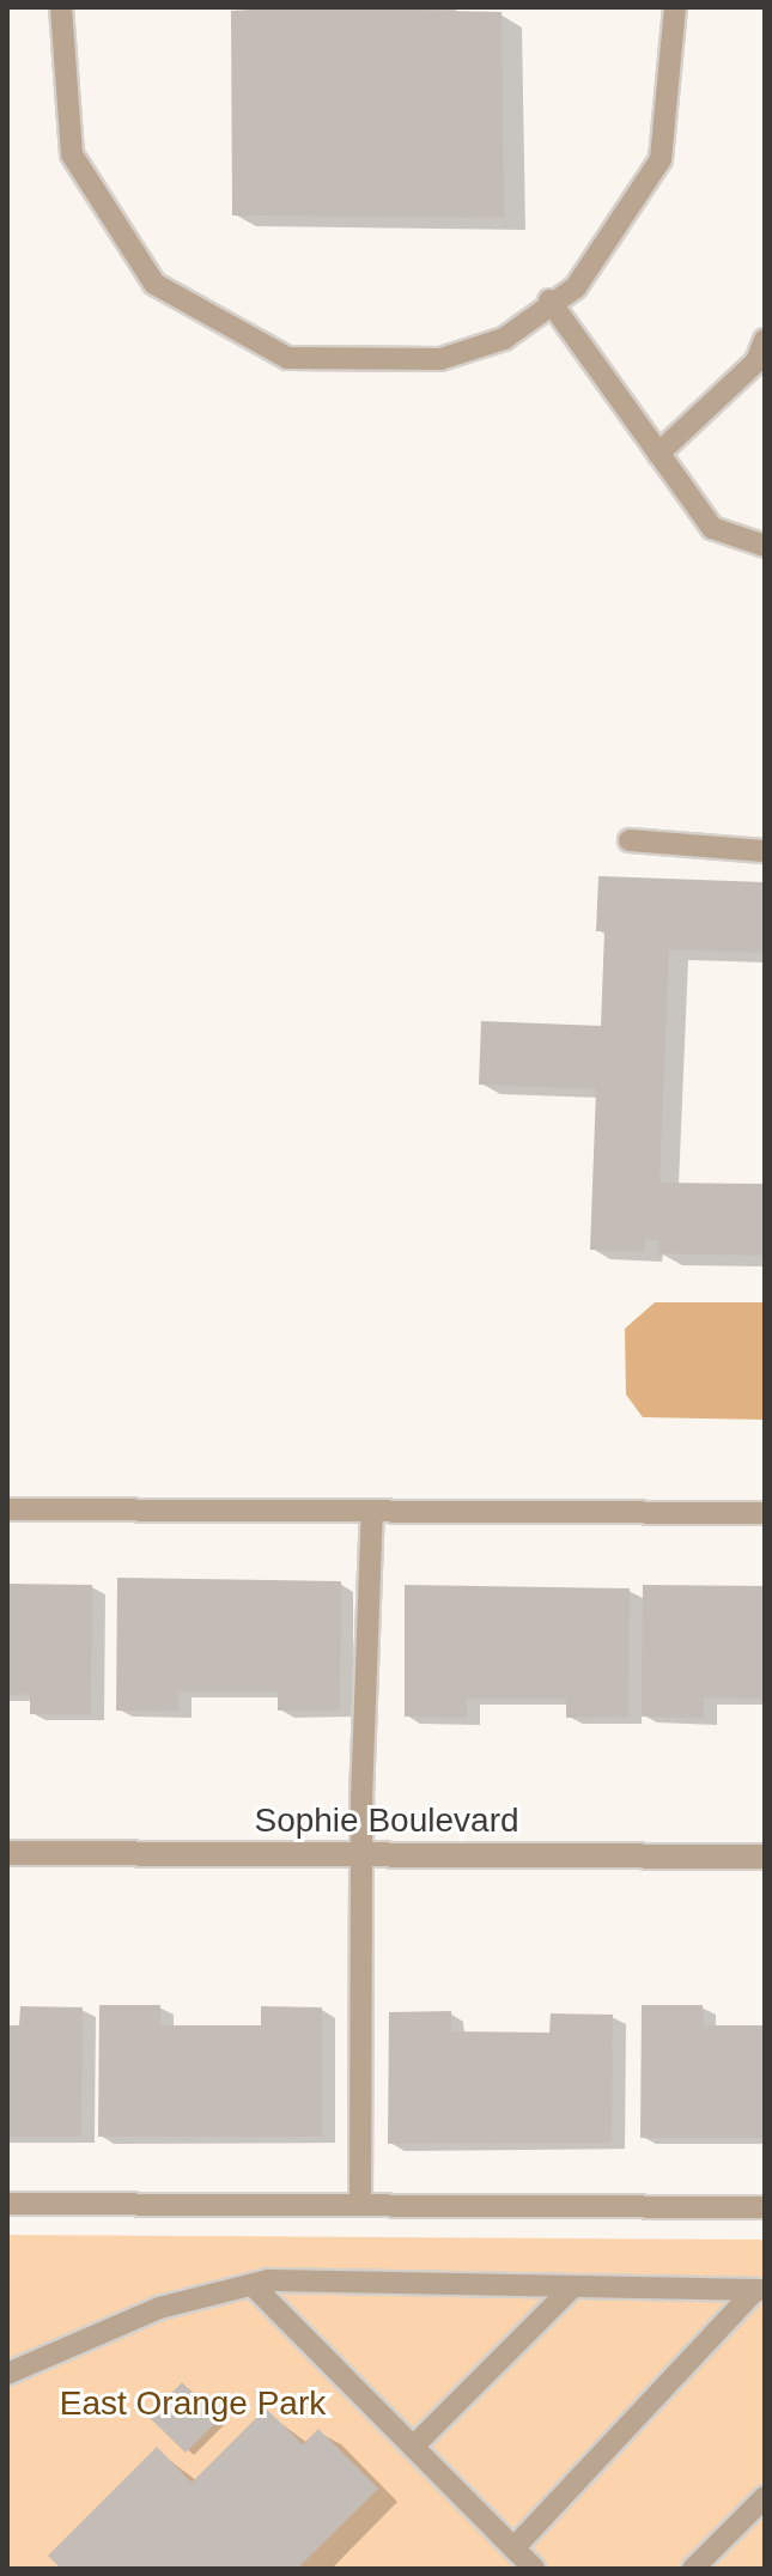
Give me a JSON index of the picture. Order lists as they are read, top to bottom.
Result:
{
  "streets": {
    "street": ["Sophie Boulevard"]
  },
  "parks": ["East Orange Park"]
}
